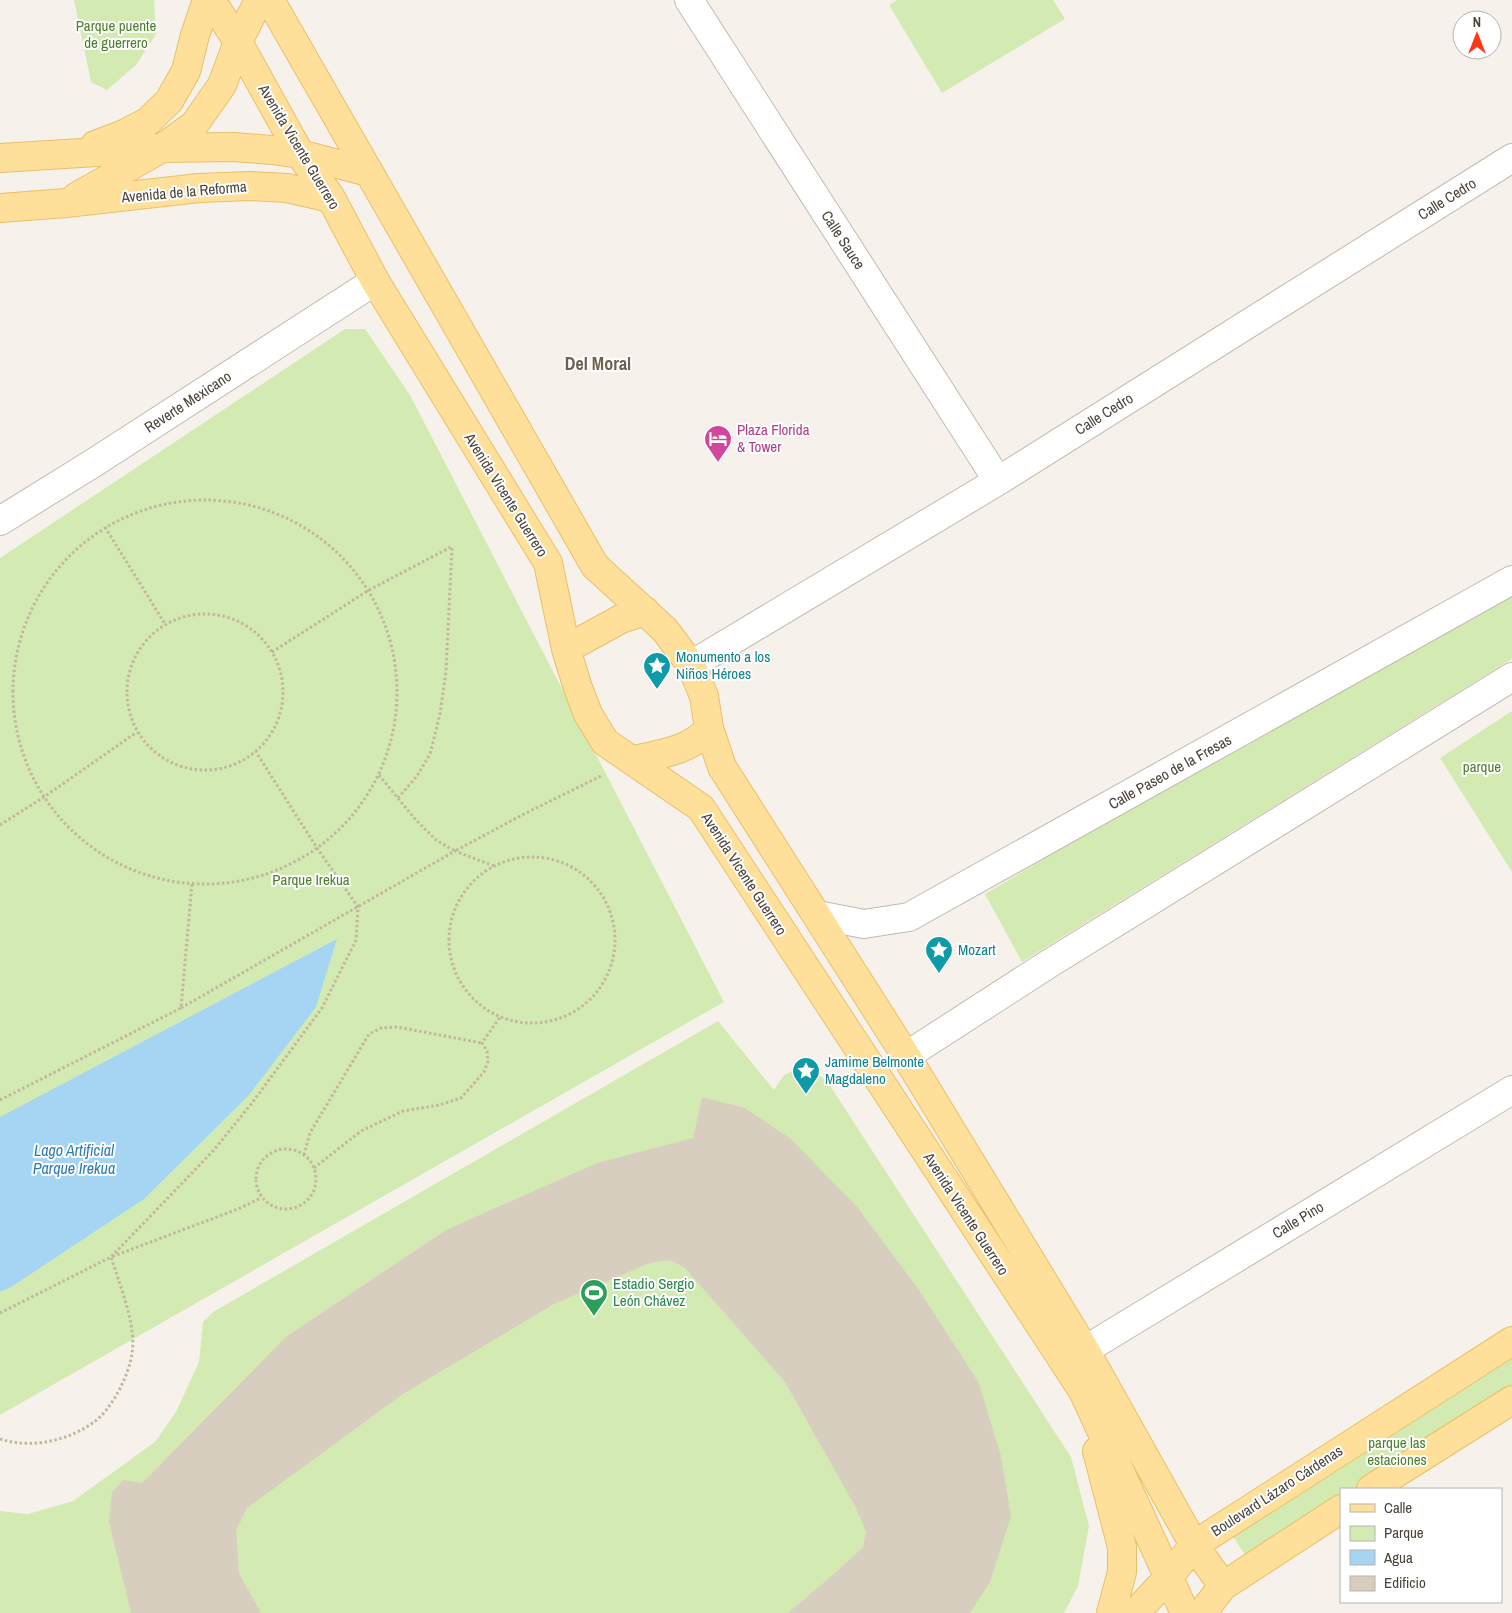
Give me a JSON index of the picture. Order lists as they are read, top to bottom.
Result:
{
  "streets": {
    "main road": ["Avenida Vicente Guerrero", "Avenida de la Reforma", "Boulevard Lázaro Cárdenas"],
    "street": [
      "Calle Cedro",
      "Calle Sauce",
      "Reverte Mexicano",
      "Calle Paseo de la Fresas",
      "Calle Pino"
    ]
  },
  "crossings": [
    ["Avenida Vicente Guerrero", "Avenida de la Reforma"],
    ["Avenida Vicente Guerrero", "Calle Cedro"],
    ["Avenida Vicente Guerrero", "Reverte Mexicano"],
    ["Avenida Vicente Guerrero", "Calle Paseo de la Fresas"],
    ["Avenida Vicente Guerrero", "Calle Pino"],
    ["Avenida Vicente Guerrero", "Boulevard Lázaro Cárdenas"],
    ["Calle Cedro", "Calle Sauce"]
  ],
  "districts": ["Del Moral"],
  "water": ["Lago Artificial Parque Irekua"],
  "parks": [
    "Parque puente de guerrero",
    "parque",
    "Parque Irekua",
    "parque las estaciones"
  ],
  "places": {
    "hotel": ["Plaza Florida & Tower"],
    "place": ["Monumento a los Niños Héroes", "Mozart", "Jamime Belmonte Magdaleno"],
    "sports": ["Estadio Sergio León Chávez"]
  },
  "legend": [
    "Calle",
    "Parque",
    "Agua",
    "Edificio"
  ],
  "north": "top"
}
